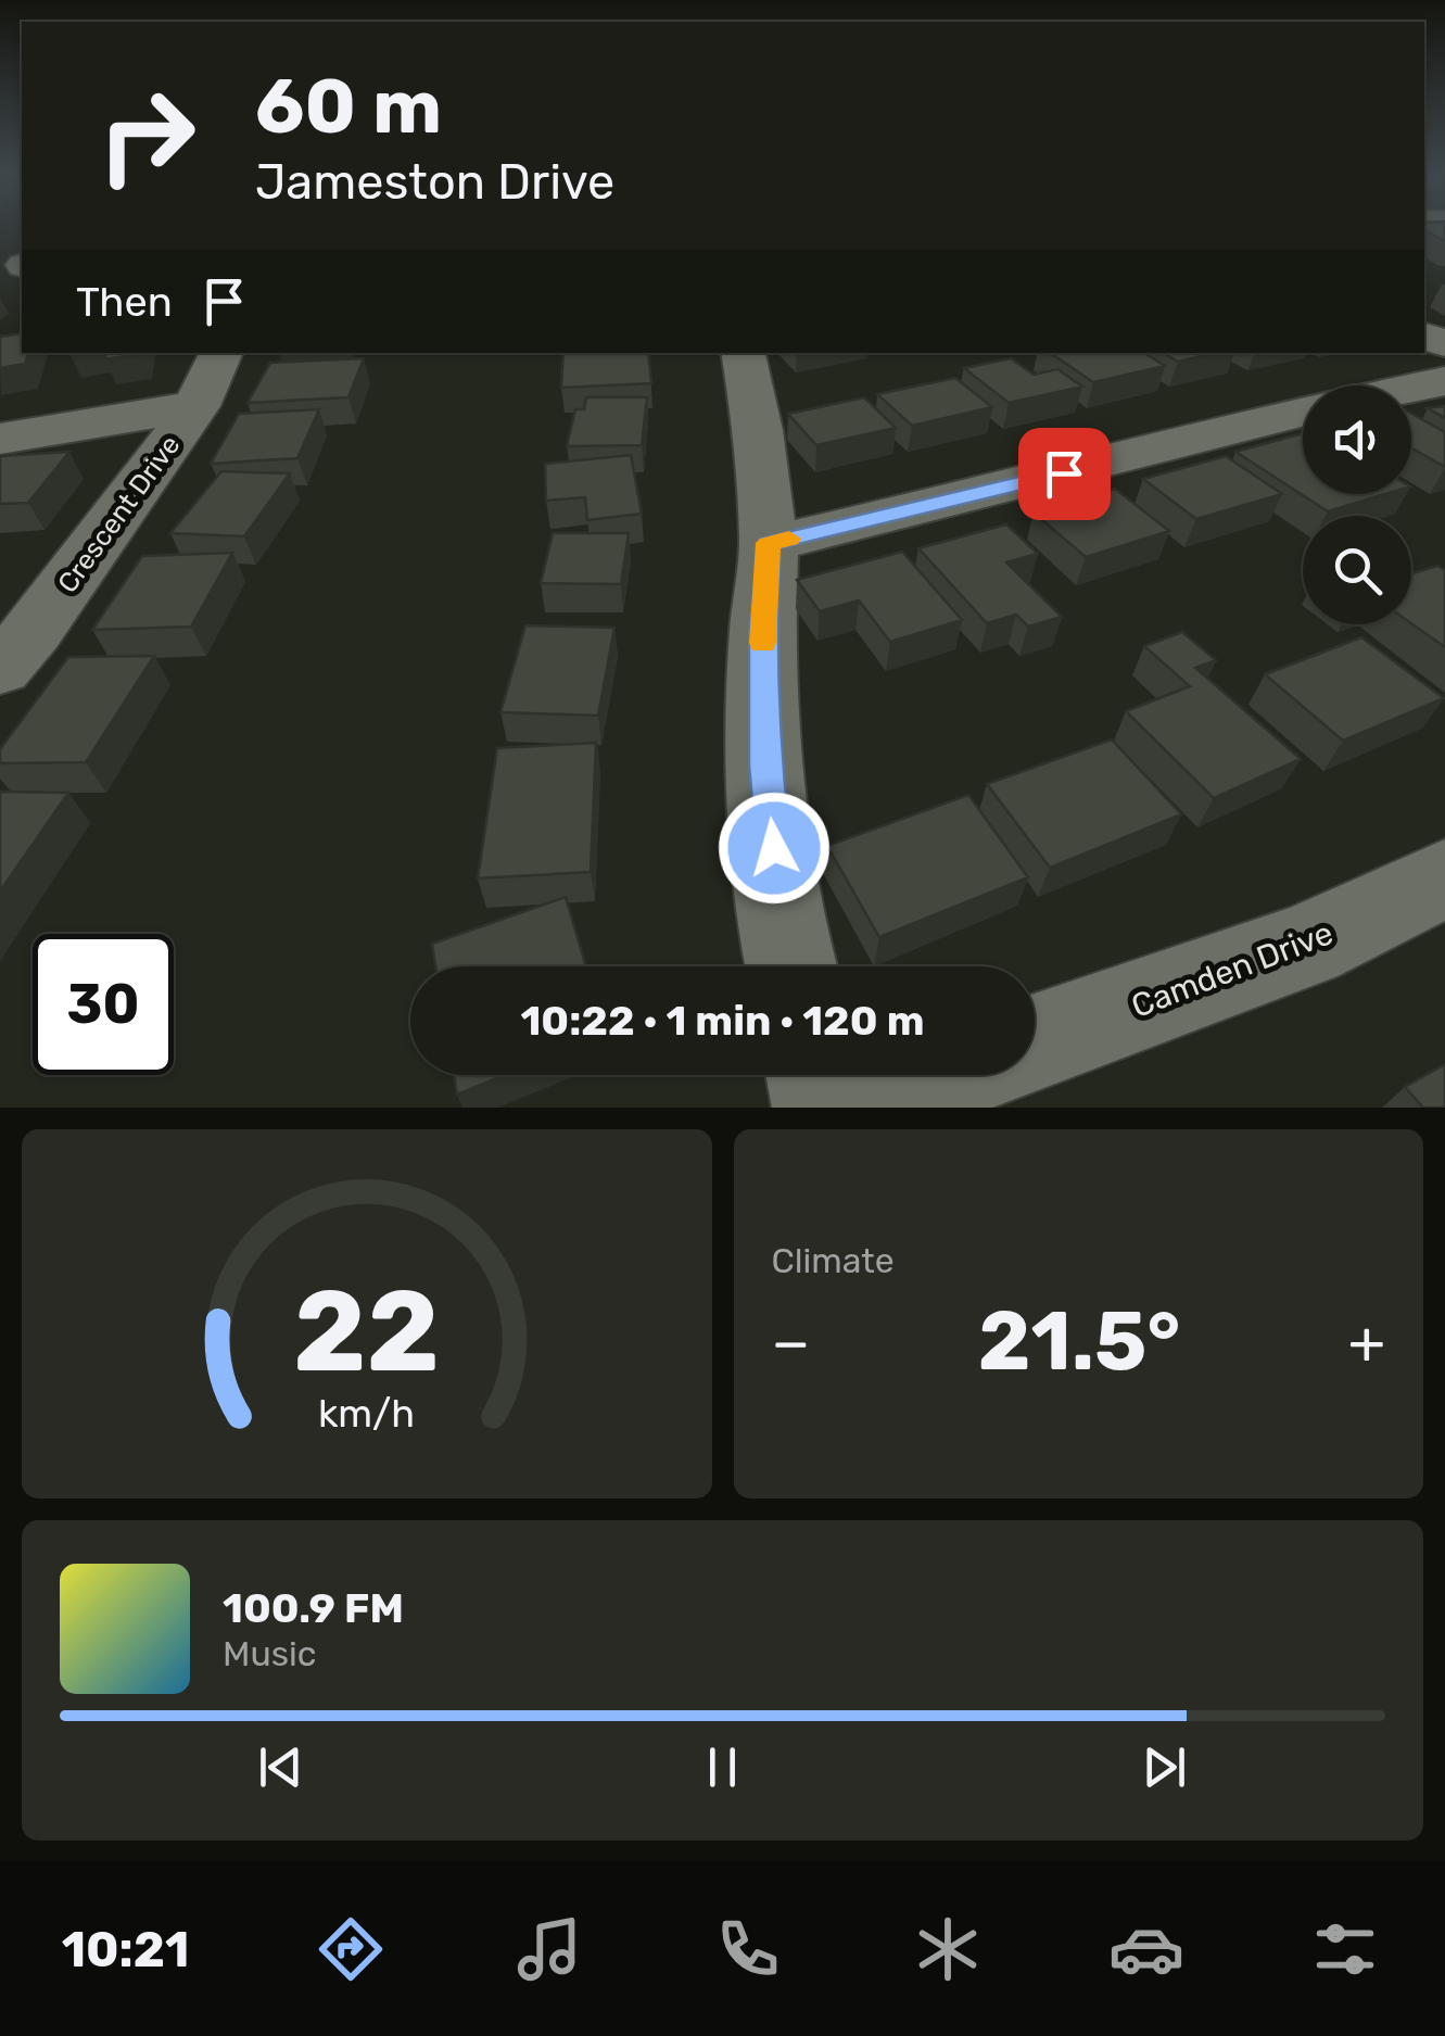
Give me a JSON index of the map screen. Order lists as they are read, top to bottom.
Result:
{
  "streets": {
    "street": ["Crescent Drive", "Camden Drive"]
  },
  "page": {
    "turn": ["60 m", "Jameston Drive"],
    "then": "Then",
    "limit": "30",
    "trip": "10:22 · 1 min · 120 m",
    "tile": "Climate",
    "heat": ["−", "21.5°", "+"],
    "song": ["100.9 FM", "Music"],
    "tabs": "10:21",
    "gauge": ["22", "km/h"]
  }
}
